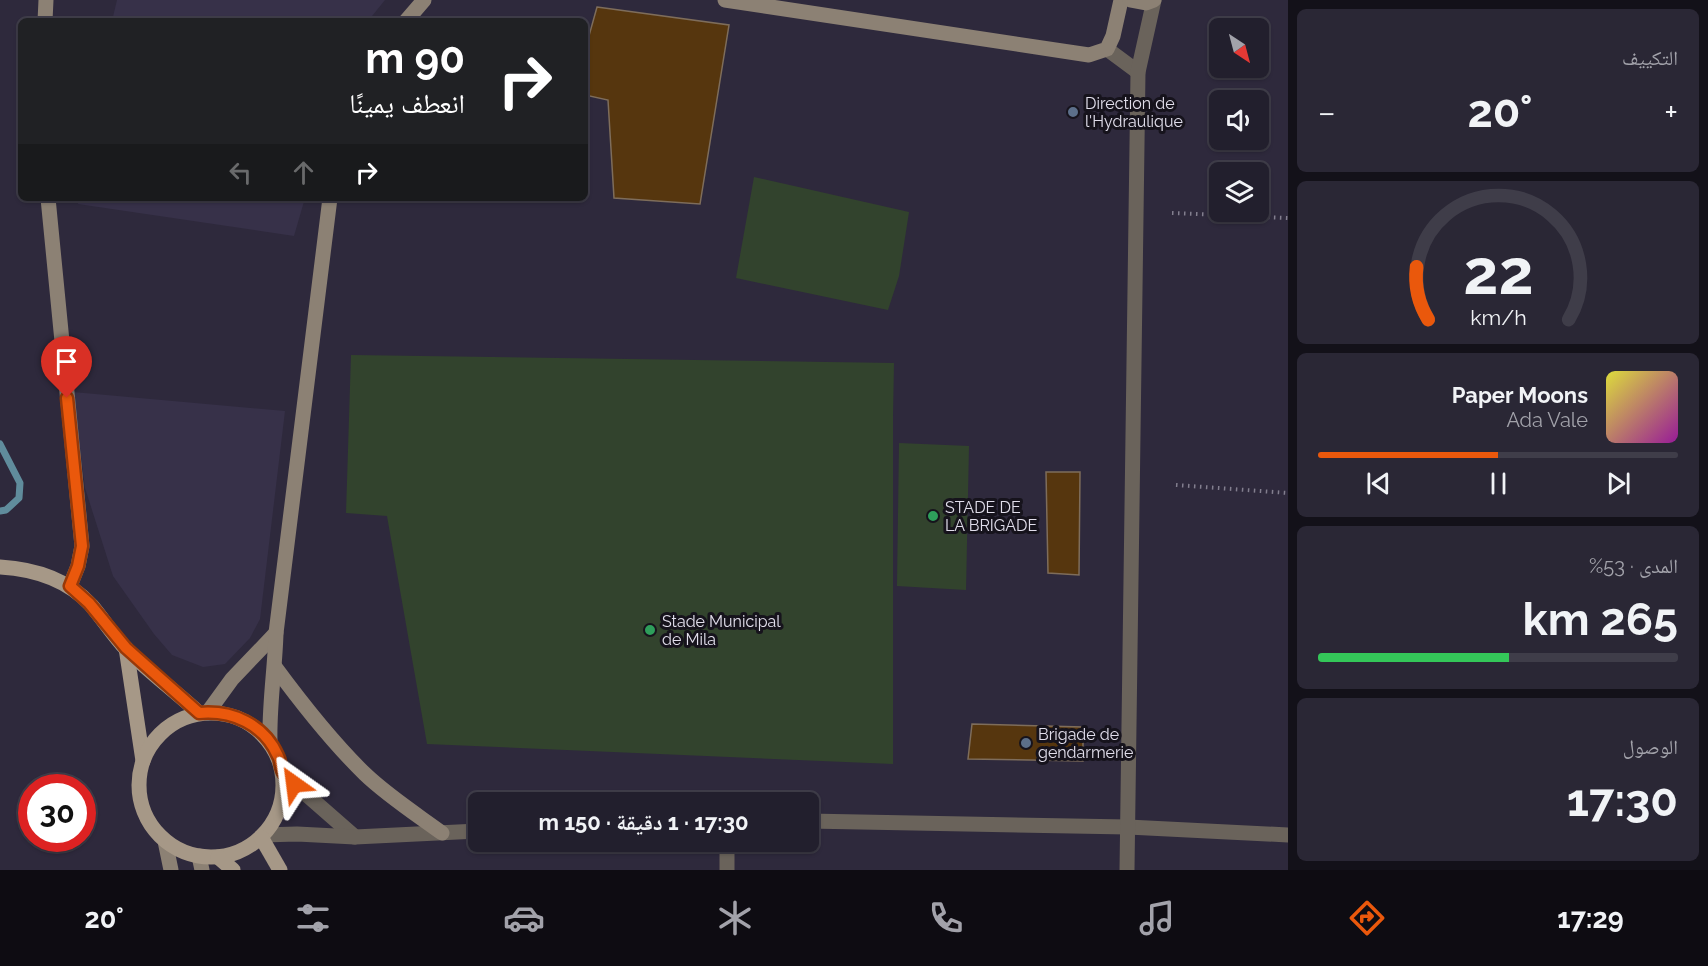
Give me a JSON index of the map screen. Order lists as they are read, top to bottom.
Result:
{
  "places": [
    "Direction de l'Hydraulique",
    "STADE DE LA BRIGADE",
    "Stade Municipal de Mila",
    "Brigade de gendarmerie"
  ],
  "north": "bottom right",
  "page": {
    "tile": [
      "التكييف",
      ["المدى · 53%", "265 km"],
      ["الوصول", "17:30"]
    ],
    "turn": ["90 m", "انعطف يمينًا"],
    "heat": ["−", "20°", "+"],
    "song": ["Paper Moons", "Ada Vale"],
    "limit": "30",
    "trip": "17:30 · 1 دقيقة · 150 m",
    "tabs": ["17:29", "20°"],
    "gauge": ["22", "km/h"]
  }
}
